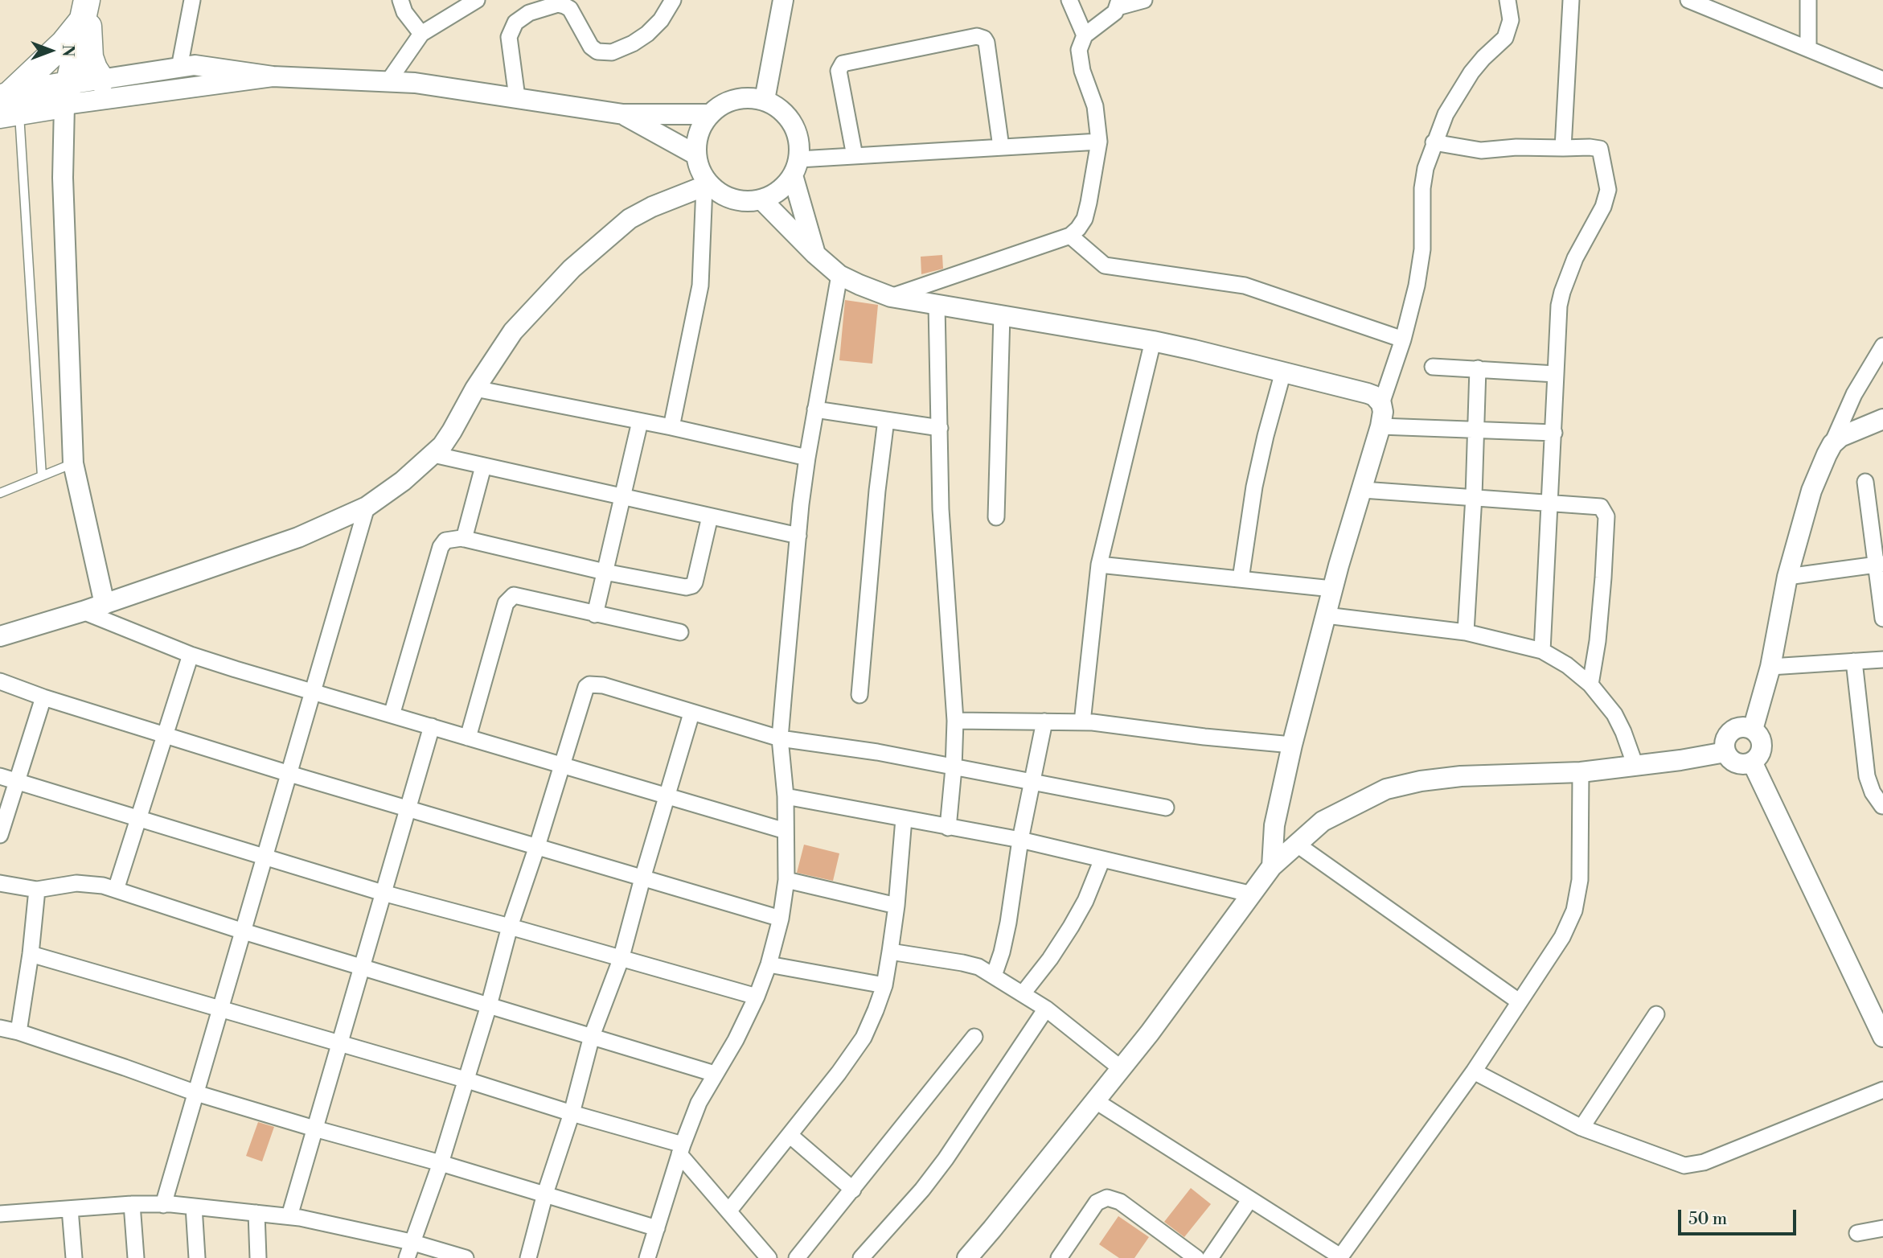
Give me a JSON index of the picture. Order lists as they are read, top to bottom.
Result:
{
  "scale_bar": "50 m",
  "north": "right"
}
